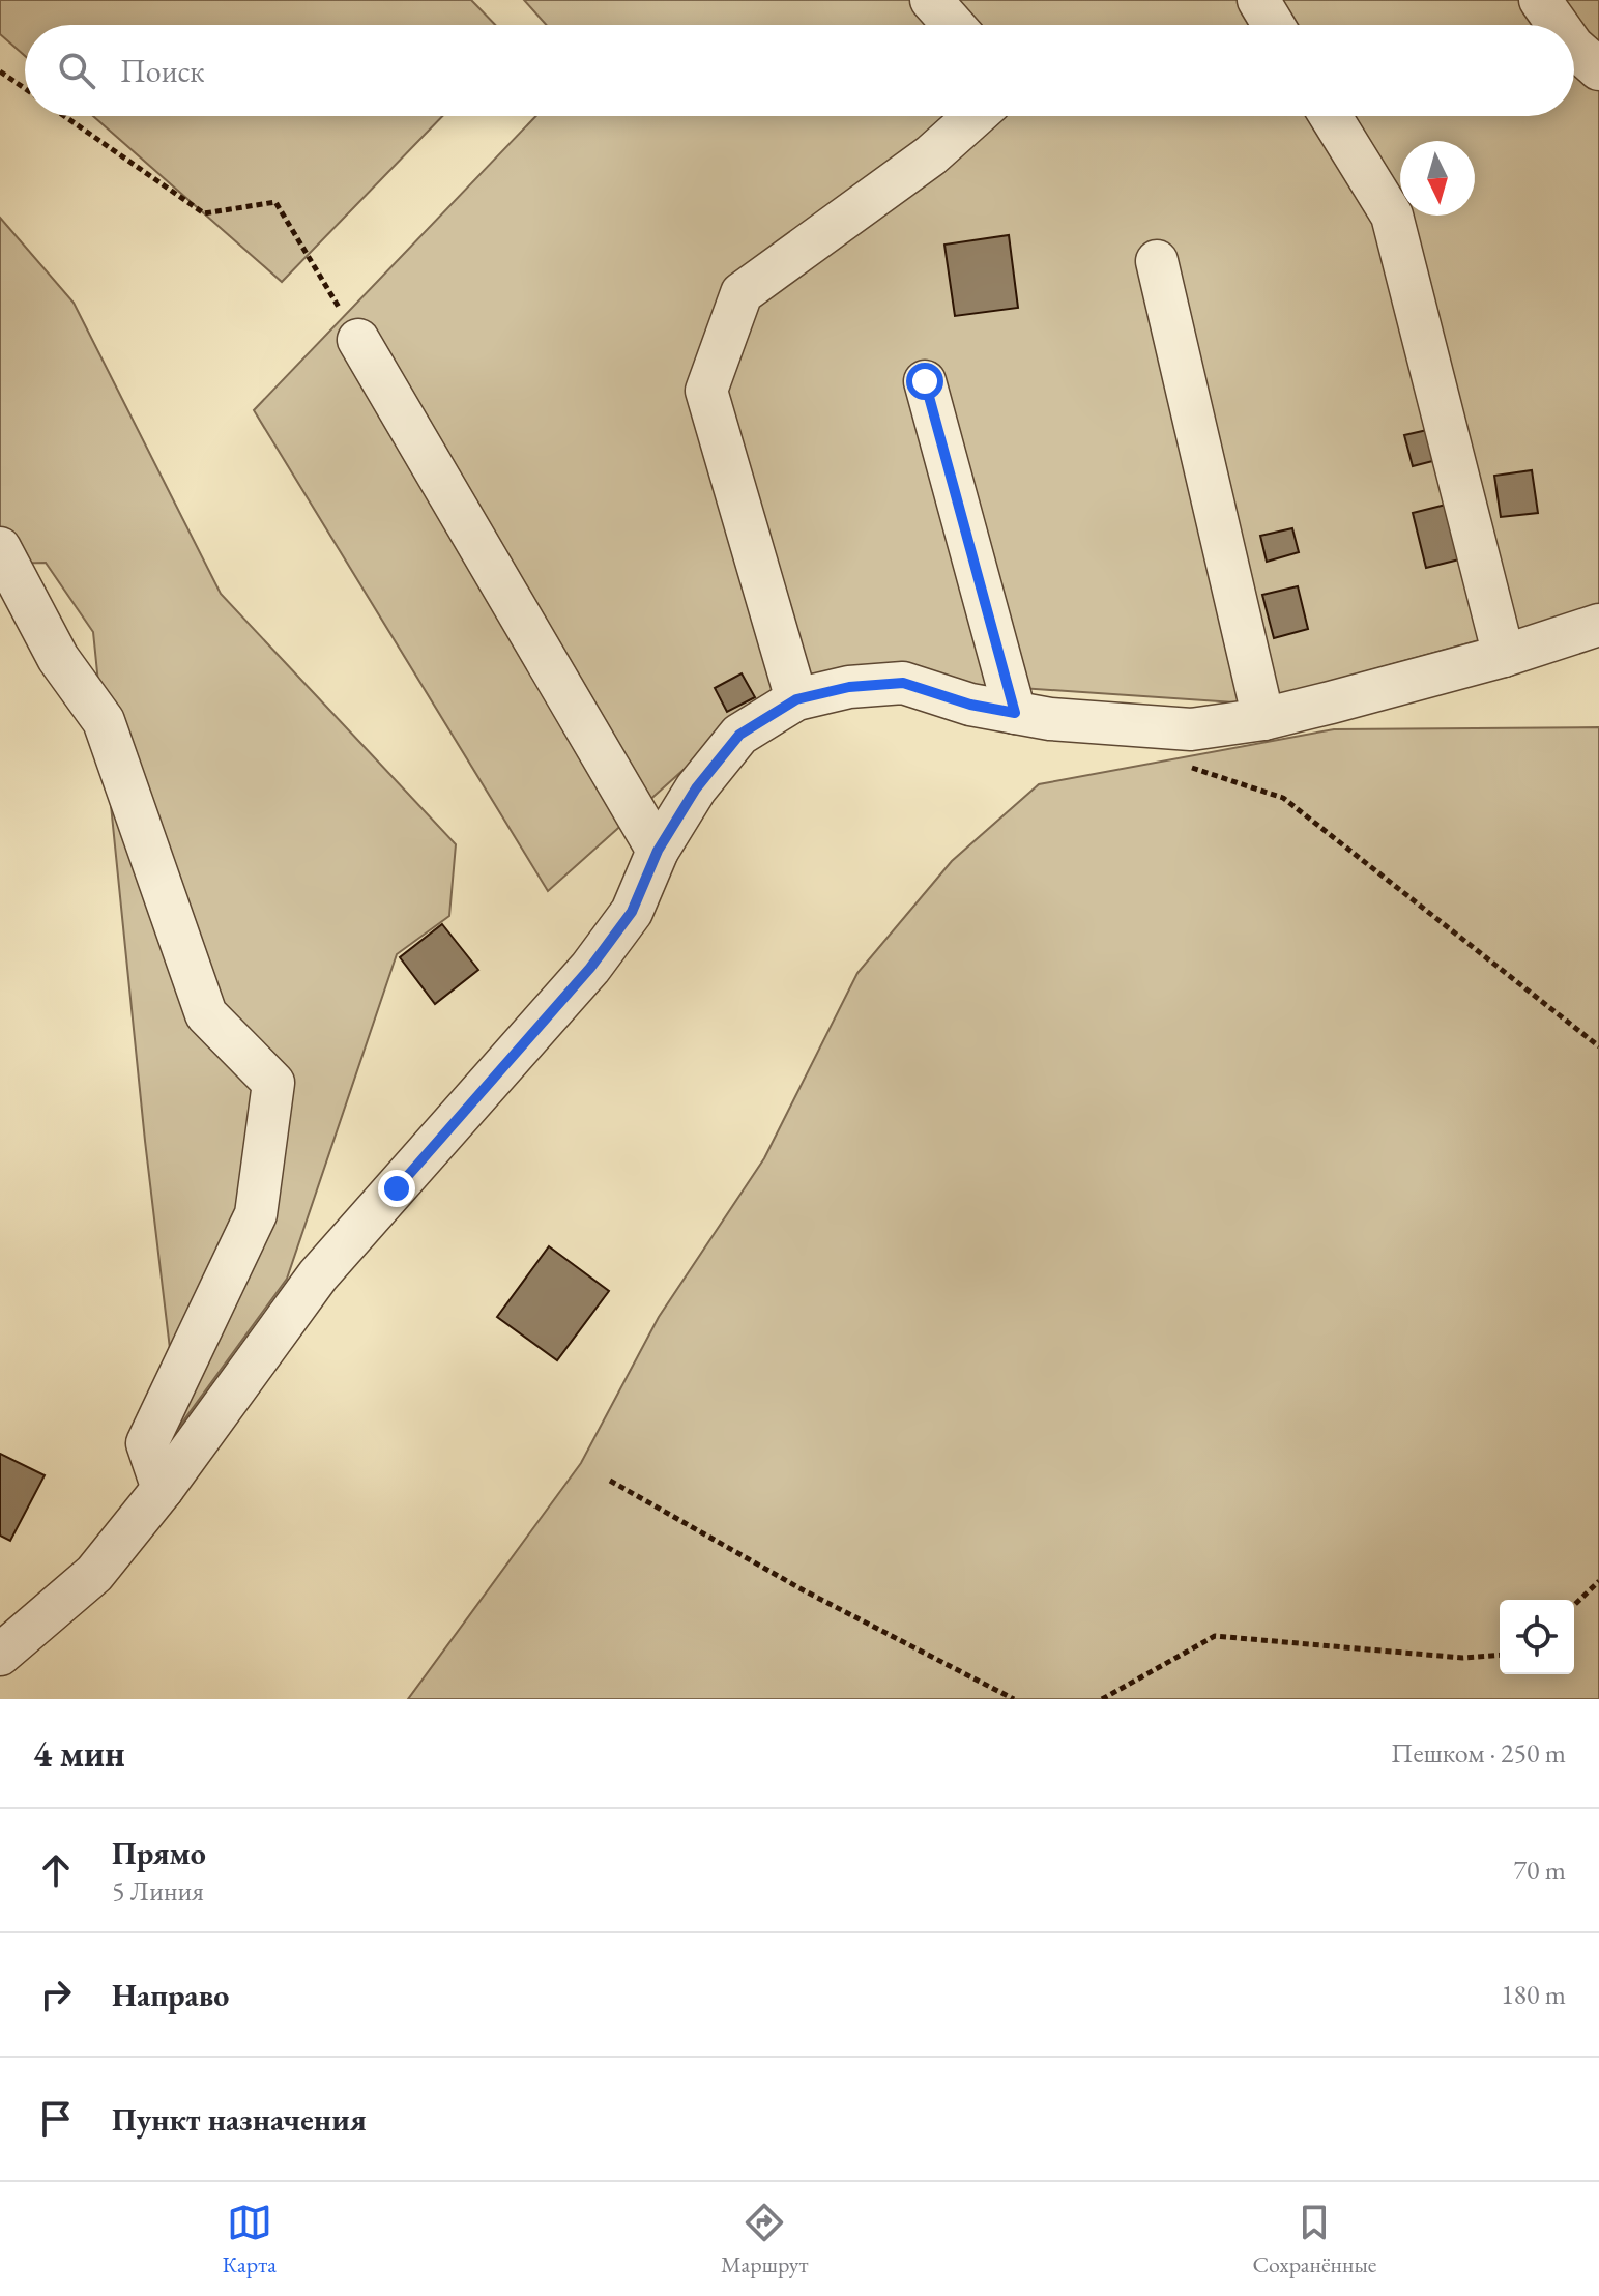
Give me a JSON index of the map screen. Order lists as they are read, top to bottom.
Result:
{
  "north": "bottom",
  "page": {
    "search": "Поиск",
    "heading": ["4 мин", "Пешком · 250 m"],
    "list": [
      ["Прямо", "5 Линия", "70 m"],
      ["Направо", "180 m"],
      "Пункт назначения"
    ],
    "nav": ["Карта", "Маршрут", "Сохранённые"]
  }
}
